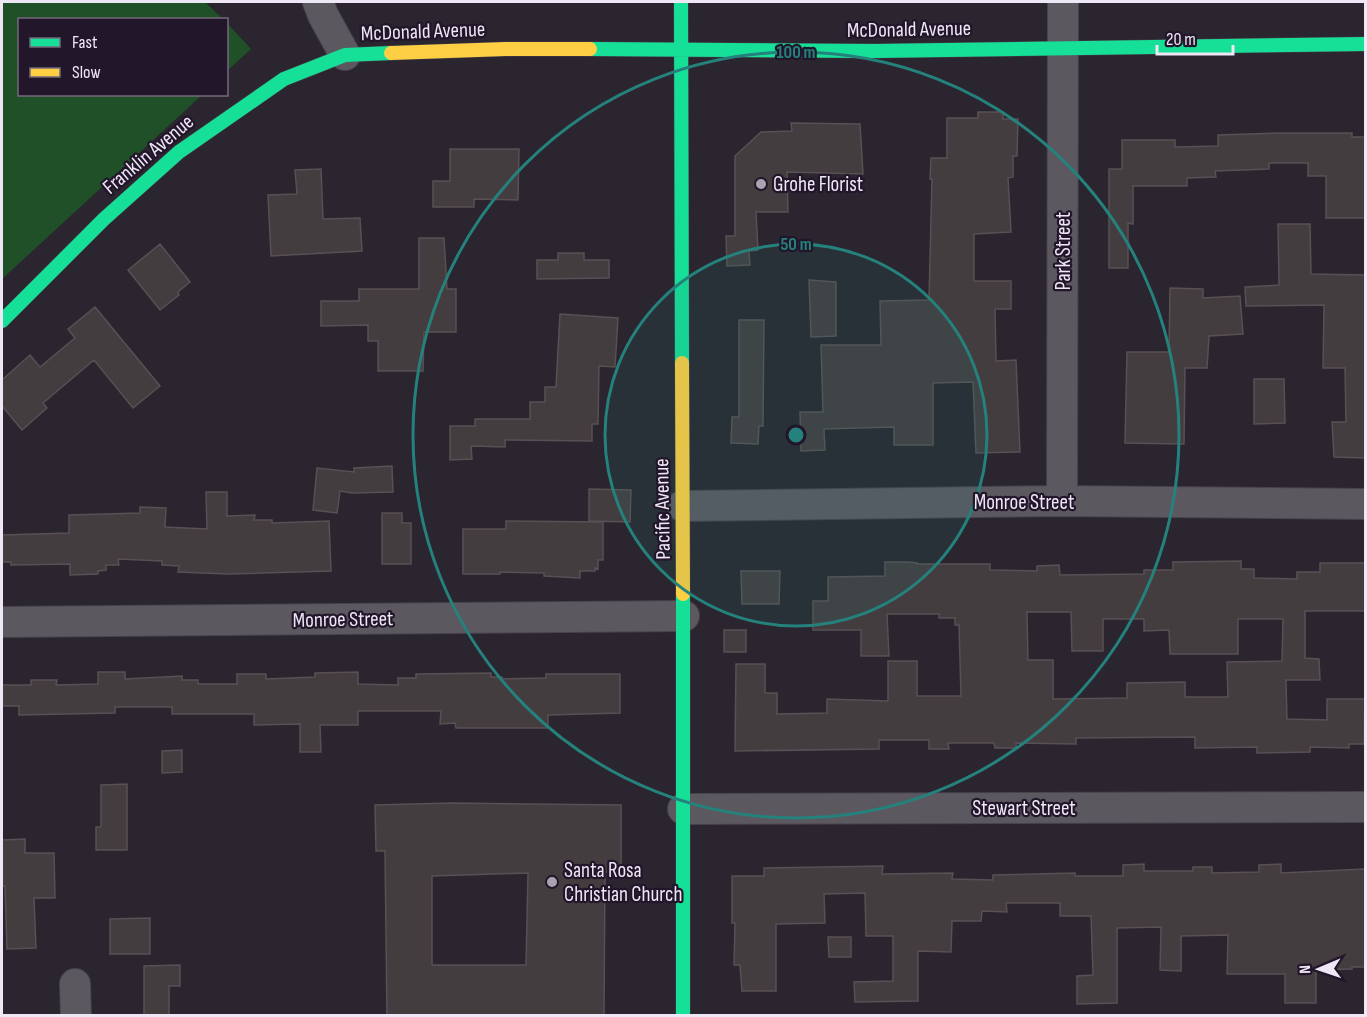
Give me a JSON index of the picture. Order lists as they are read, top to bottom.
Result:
{
  "streets": {
    "street": [
      "McDonald Avenue",
      "Franklin Avenue",
      "Park Street",
      "Monroe Street",
      "Pacific Avenue",
      "Stewart Street"
    ]
  },
  "crossings": [
    ["McDonald Avenue", "Franklin Avenue"],
    ["McDonald Avenue", "Park Street"],
    ["McDonald Avenue", "Pacific Avenue"],
    ["Park Street", "Monroe Street"],
    ["Monroe Street", "Pacific Avenue"],
    ["Pacific Avenue", "Stewart Street"]
  ],
  "places": ["Grohe Florist", "Santa Rosa Christian Church"],
  "legend": ["Fast", "Slow"],
  "scale_bar": "20 m",
  "north": "left",
  "rings": ["100 m", "50 m"]
}
